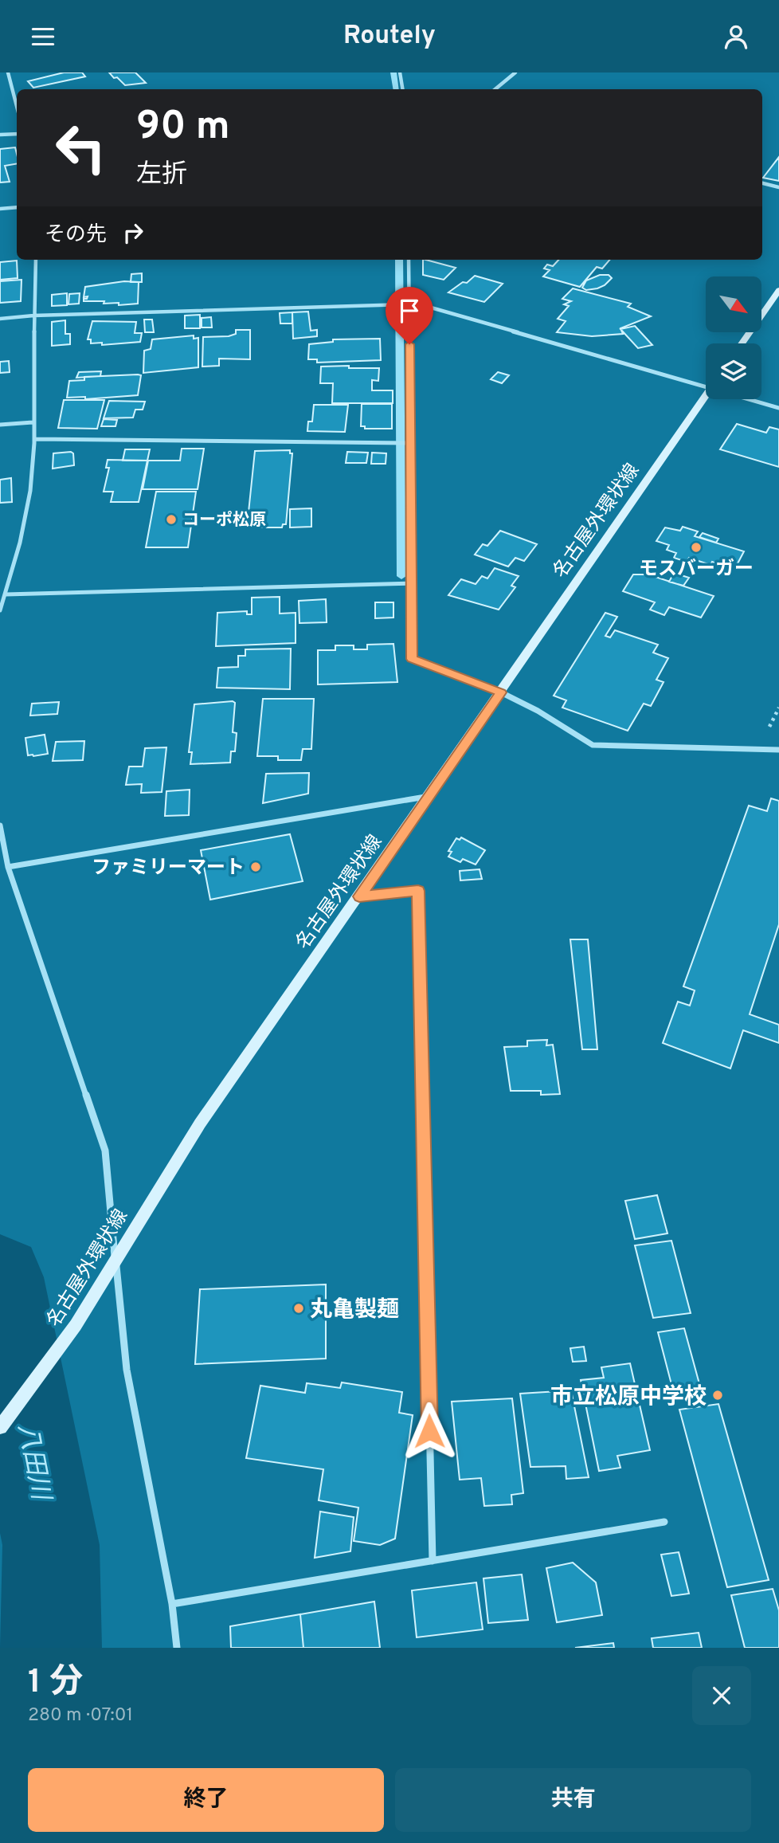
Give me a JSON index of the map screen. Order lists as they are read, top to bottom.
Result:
{
  "streets": {
    "main road": ["名古屋外環状線"]
  },
  "water": ["八田川"],
  "places": [
    "コーポ松原",
    "モスバーガー",
    "ファミリーマート",
    "丸亀製麺",
    "市立松原中学校"
  ],
  "north": "bottom right",
  "page": {
    "header": "Routely",
    "turn": ["90 m", "左折"],
    "then": "その先",
    "heading": ["1 分", "280 m · 07:01"],
    "buttons": ["終了", "共有"]
  }
}
